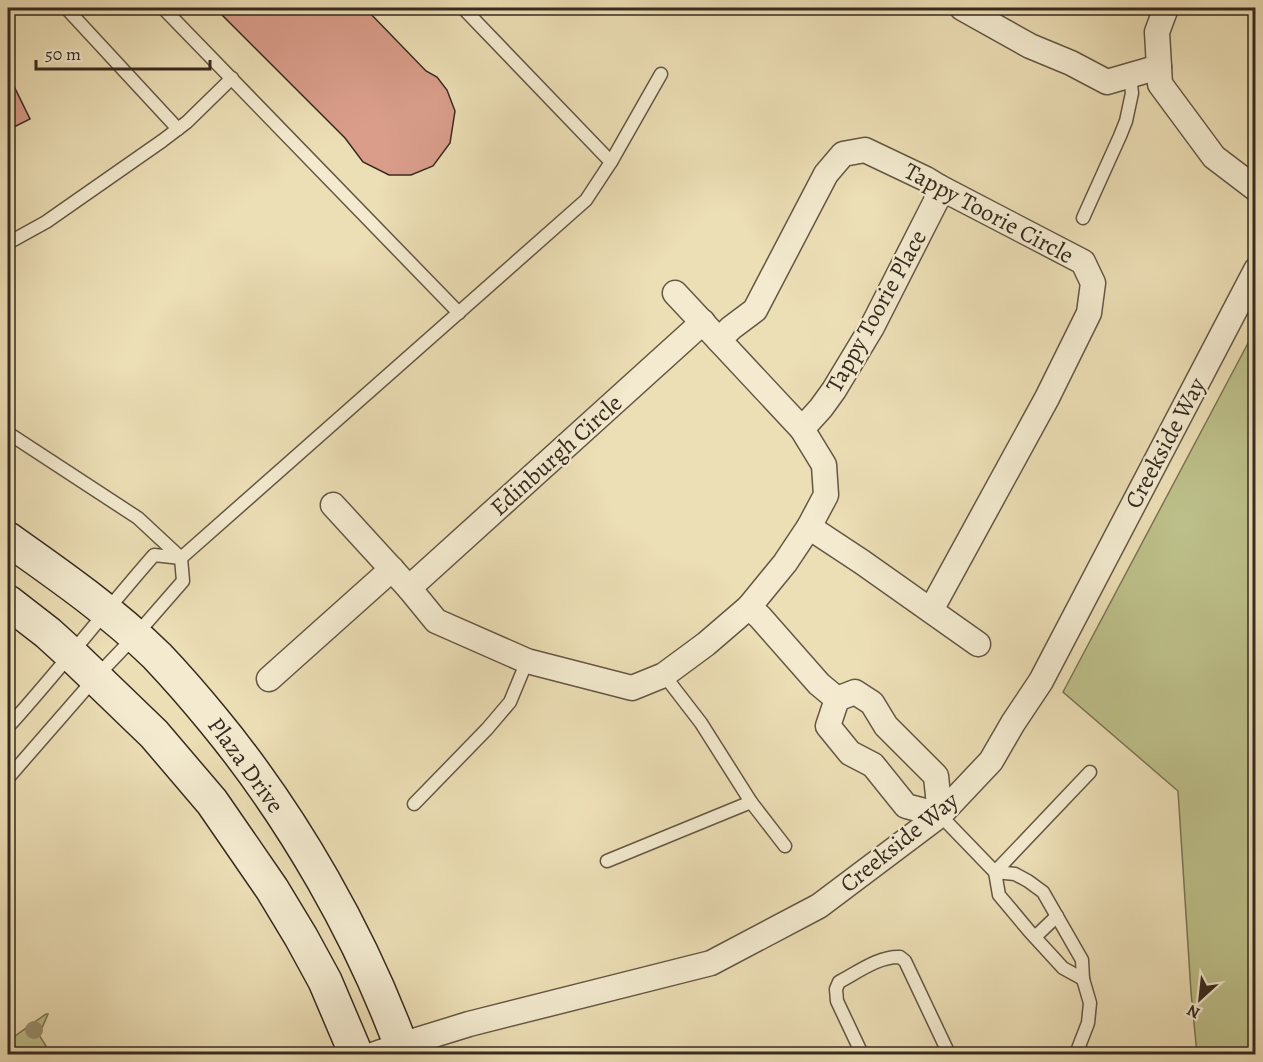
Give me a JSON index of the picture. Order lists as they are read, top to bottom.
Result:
{
  "streets": {
    "street": [
      "Tappy Toorie Circle",
      "Tappy Toorie Place",
      "Creekside Way",
      "Edinburgh Circle",
      "Plaza Drive"
    ]
  },
  "crossings": [
    ["Tappy Toorie Circle", "Tappy Toorie Place"],
    ["Creekside Way", "Plaza Drive"]
  ],
  "scale_bar": "50 m",
  "north": "bottom left"
}
